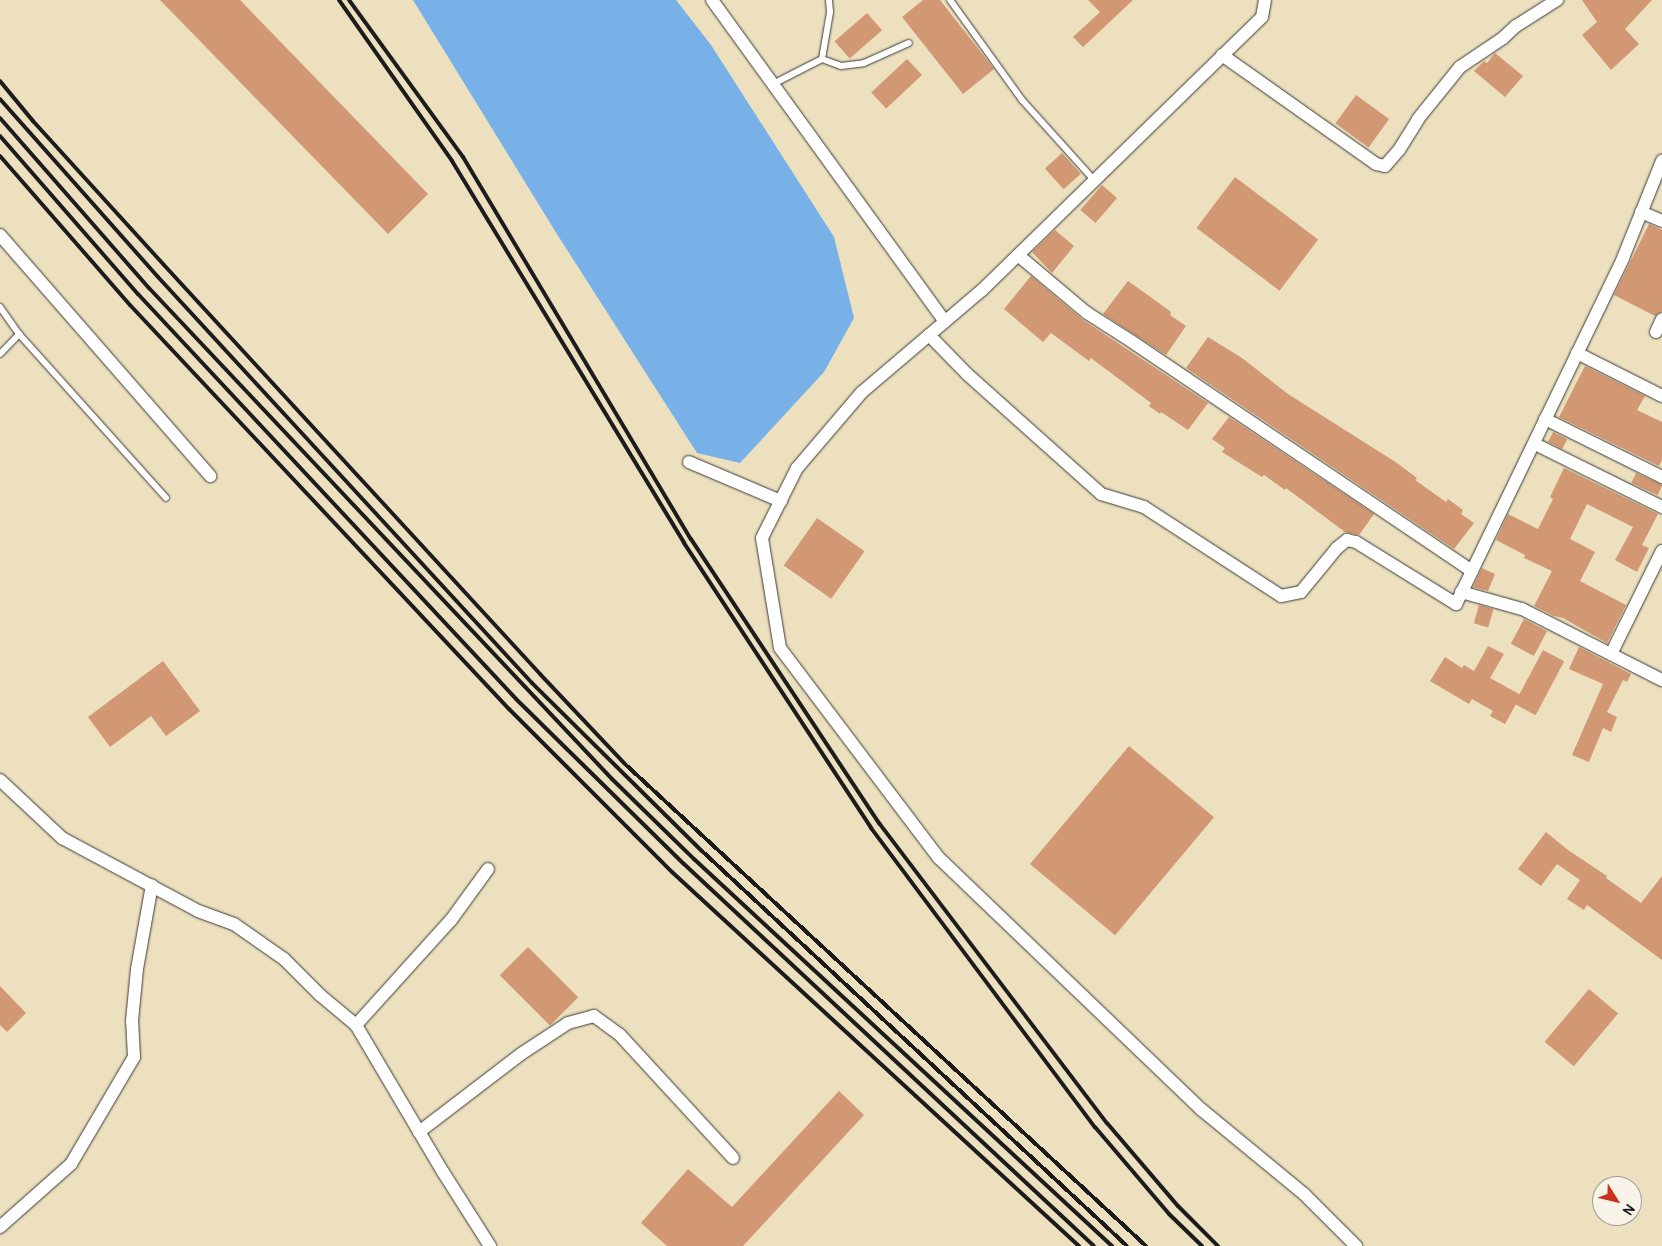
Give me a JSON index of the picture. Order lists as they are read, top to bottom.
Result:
{
  "north": "bottom right"
}
